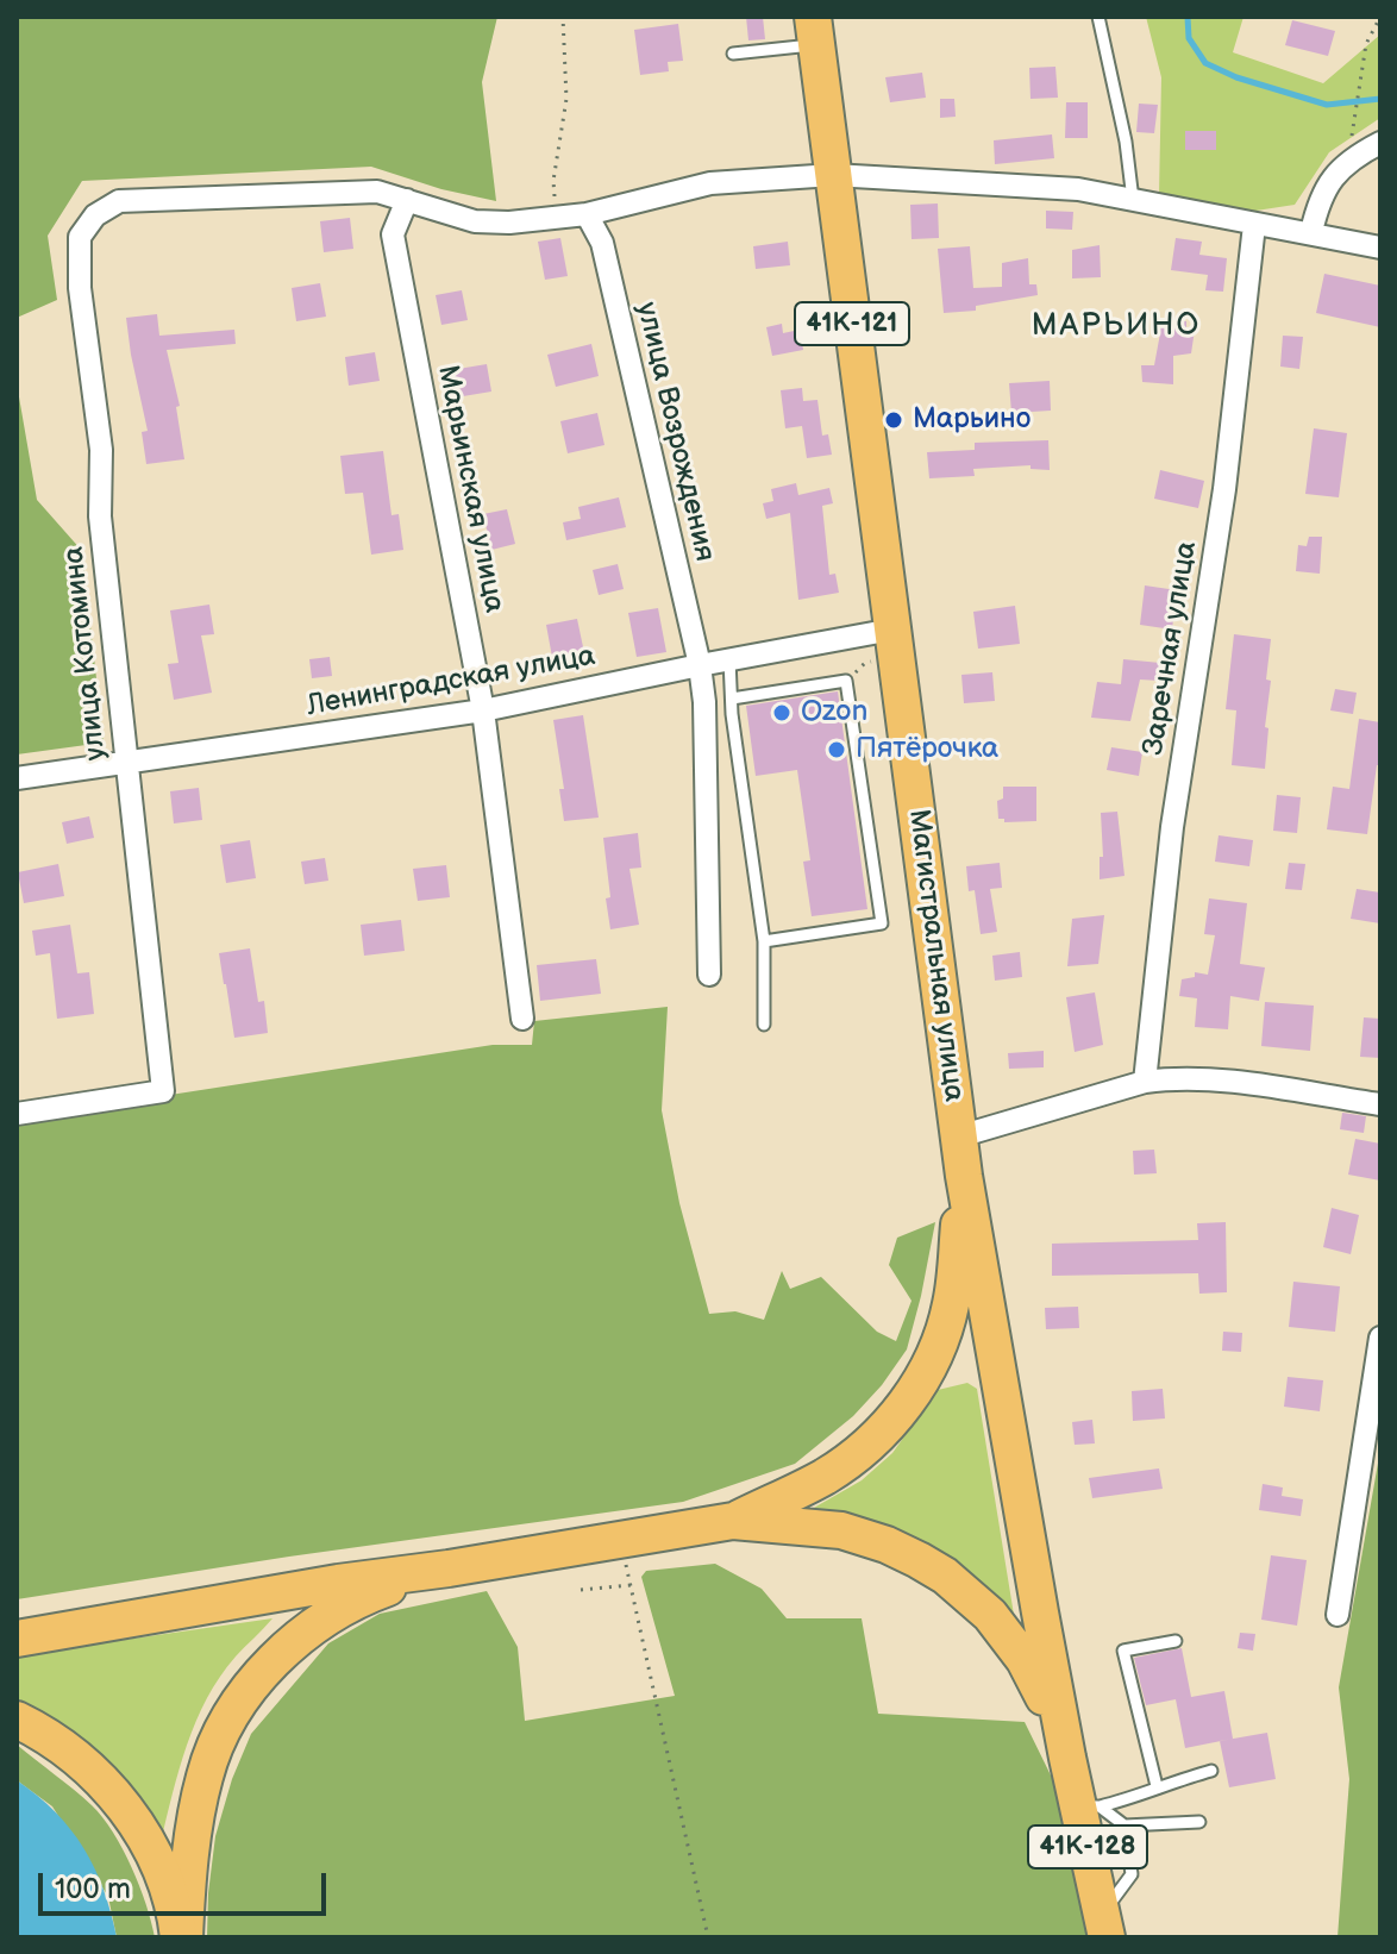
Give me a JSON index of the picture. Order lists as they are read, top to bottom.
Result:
{
  "streets": {
    "main road": ["41К-121", "Магистральная улица", "41К-128"],
    "street": [
      "улица Возрождения",
      "Марьинская улица",
      "Заречная улица",
      "улица Котомина",
      "Ленинградская улица"
    ]
  },
  "crossings": [
    ["улица Возрождения", "Ленинградская улица"],
    ["Марьинская улица", "улица Котомина"],
    ["Марьинская улица", "Ленинградская улица"],
    ["улица Котомина", "Ленинградская улица"],
    ["Ленинградская улица", "Магистральная улица"],
    ["Магистральная улица", "41К-128"]
  ],
  "districts": ["МАРЬИНО"],
  "places": ["Марьино", "Ozon", "Пятёрочка"],
  "scale_bar": "100 m"
}
